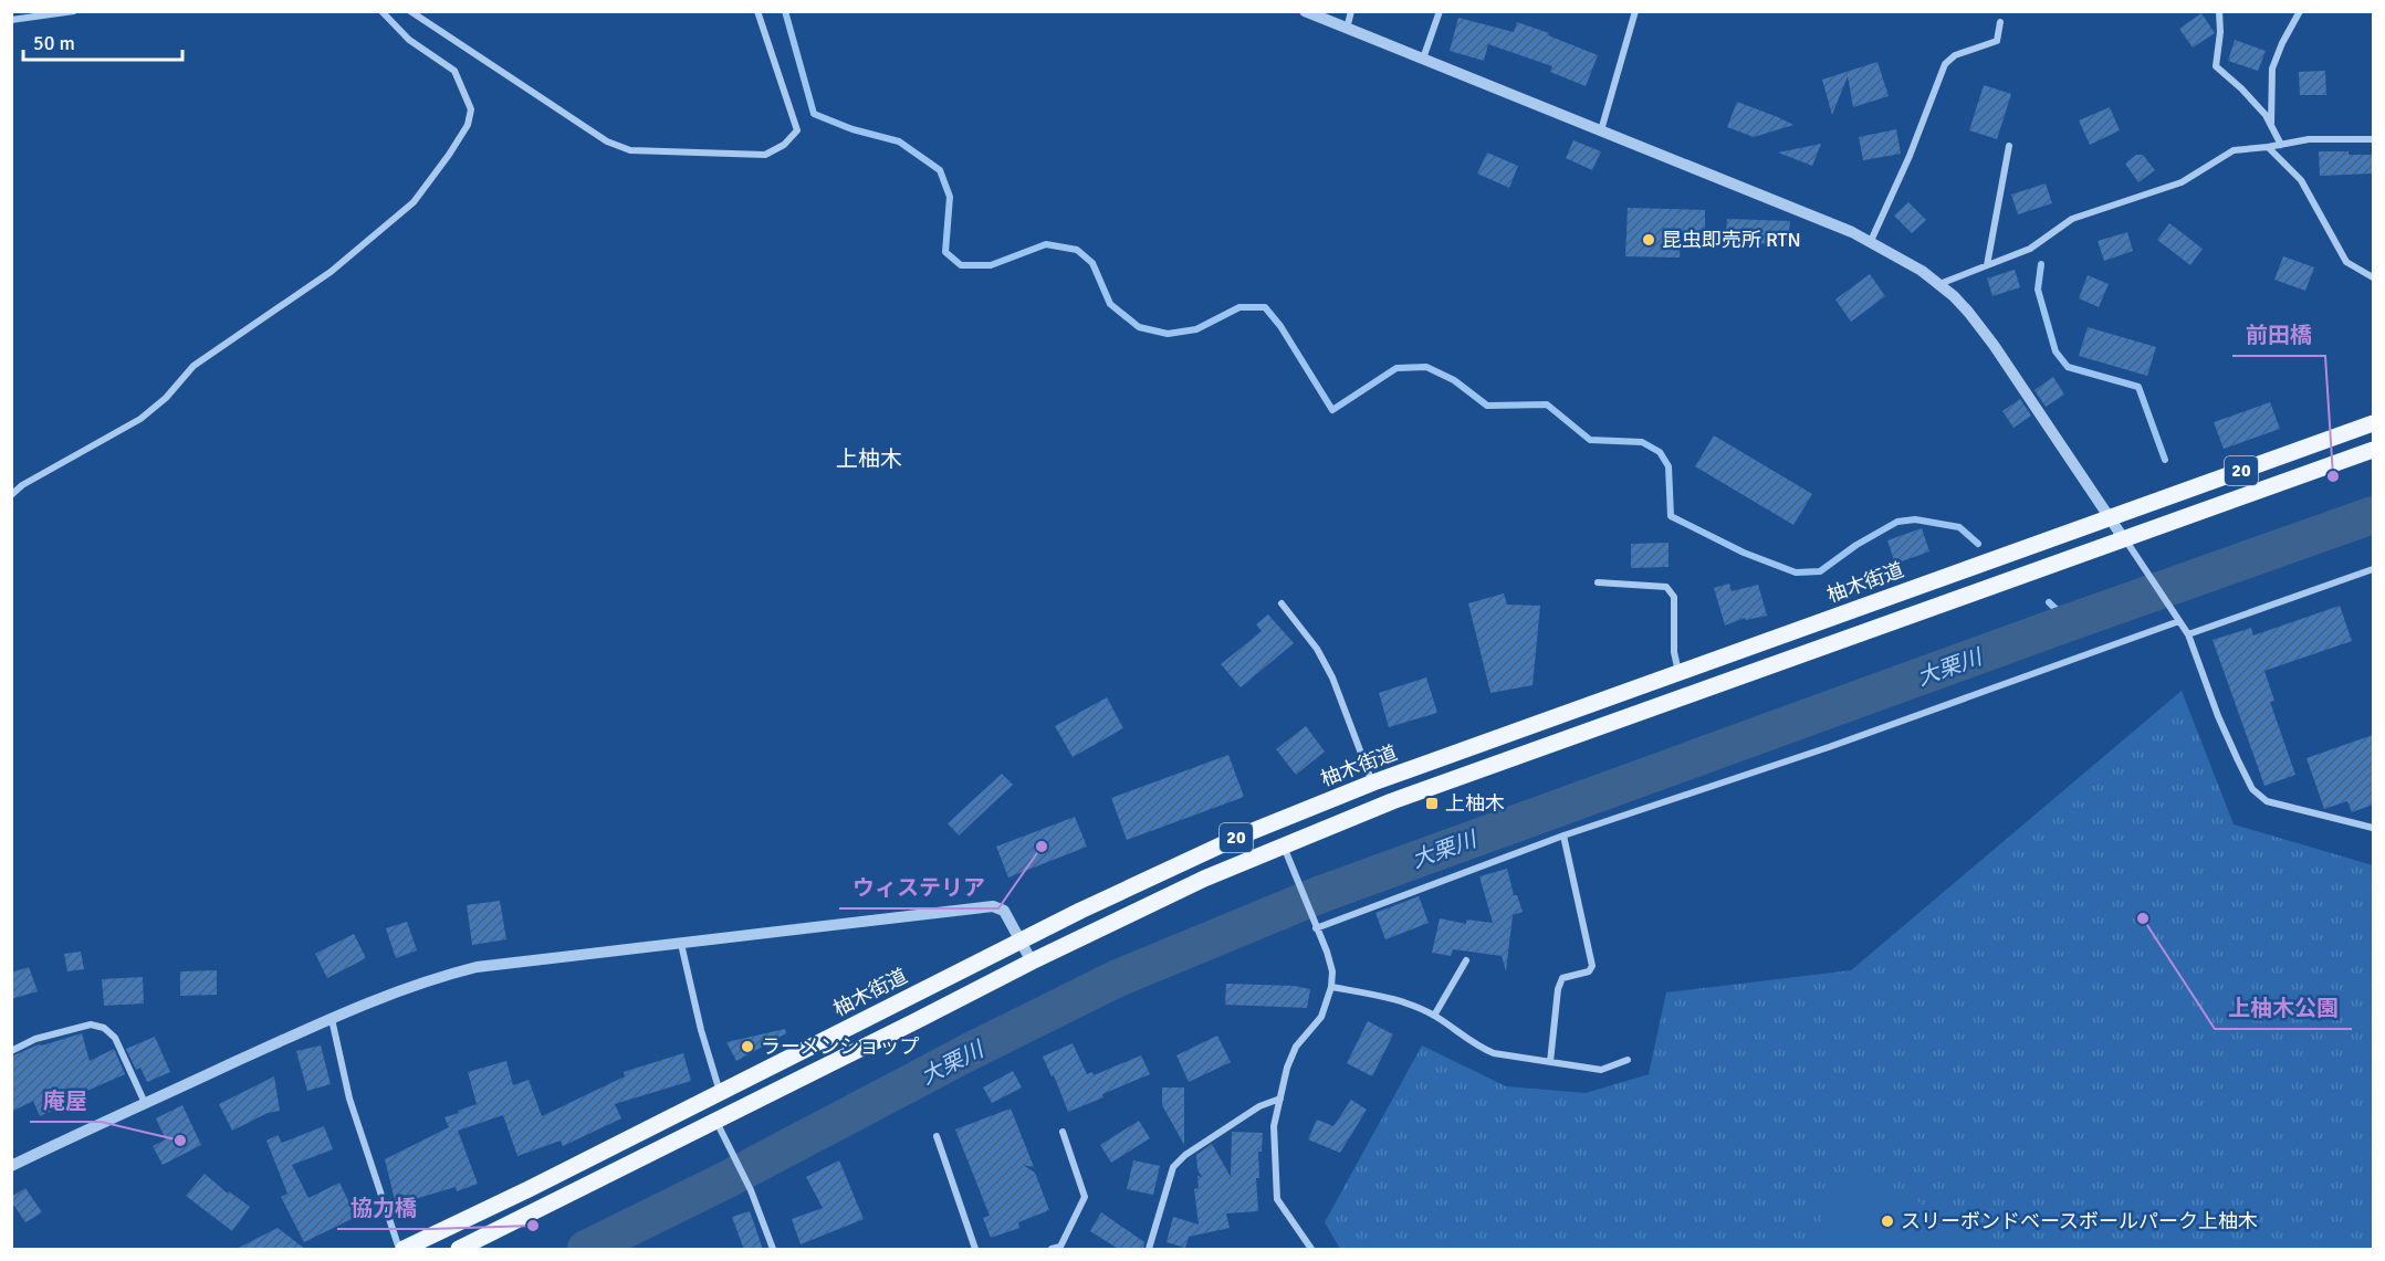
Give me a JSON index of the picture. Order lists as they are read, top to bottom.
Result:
{
  "streets": {
    "main road": ["20", "柚木街道"]
  },
  "districts": ["上柚木"],
  "water": ["大栗川"],
  "places": {
    "other": [
      "昆虫即売所 RTN",
      "前田橋",
      "ウィステリア",
      "上柚木公園",
      "ラーメンショップ",
      "庵屋",
      "スリーボンドベースボールパーク上柚木",
      "協力橋"
    ],
    "transit": ["上柚木"]
  },
  "scale_bar": "50 m"
}
